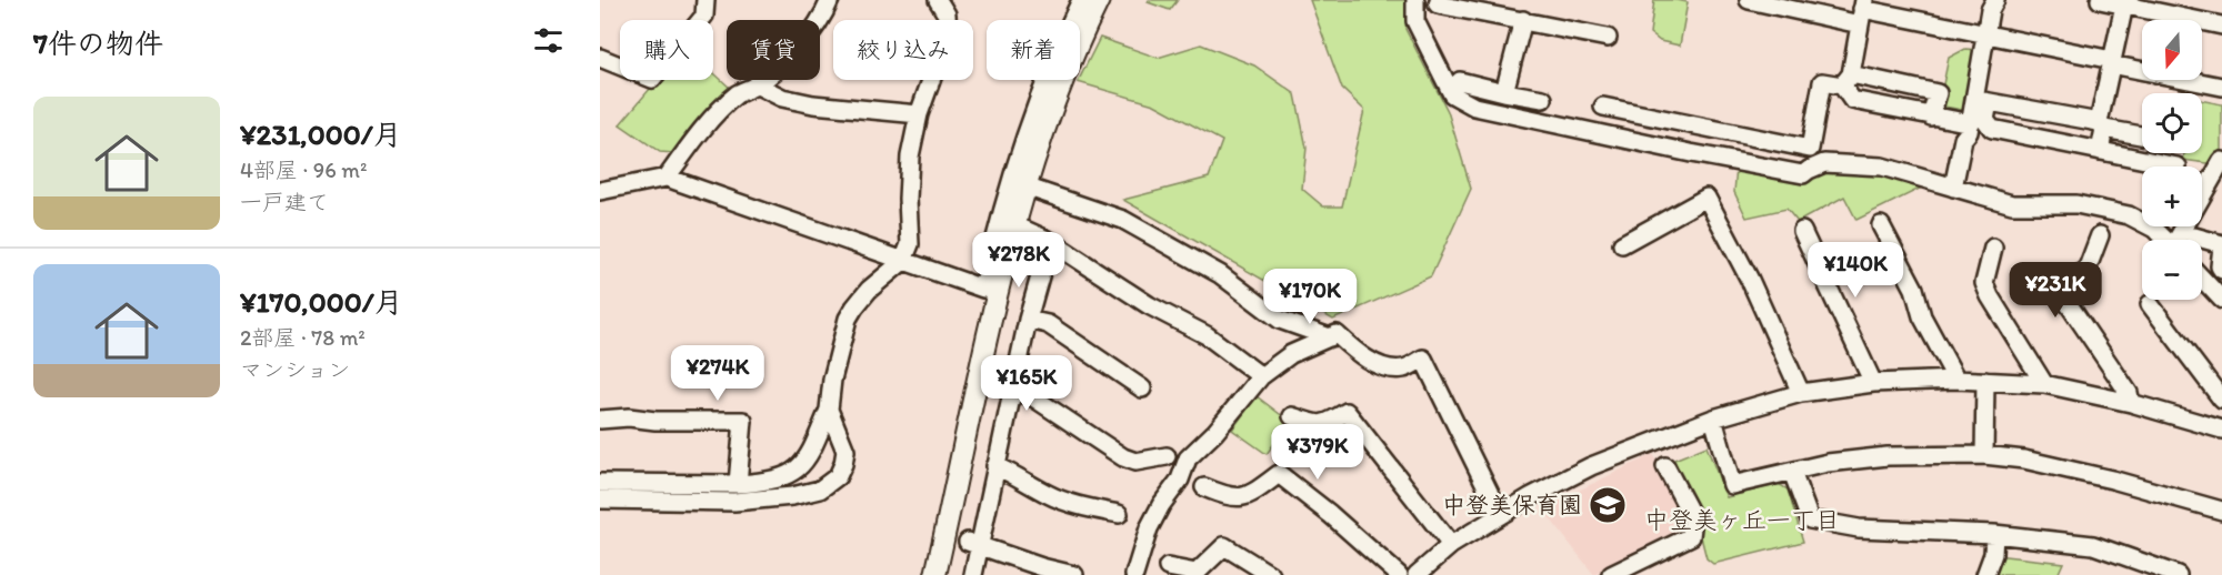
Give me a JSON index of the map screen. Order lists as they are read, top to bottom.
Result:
{
  "districts": ["中登美ヶ丘一丁目"],
  "places": {
    "school or university": ["中登美保育園"]
  },
  "north": "bottom",
  "page": {
    "heading": "7件の物件",
    "map_buttons": ["+", "−"],
    "chip": [
      "購入",
      "賃貸",
      "絞り込み",
      "新着"
    ],
    "list": [
      {
        "name": "¥231,000/月",
        "note": "4部屋 · 96 m² · 一戸建て"
      },
      {
        "name": "¥170,000/月",
        "note": "2部屋 · 78 m² · マンション"
      }
    ],
    "price": [
      "¥278K",
      "¥140K",
      "¥231K",
      "¥170K",
      "¥274K",
      "¥165K",
      "¥379K"
    ]
  }
}
